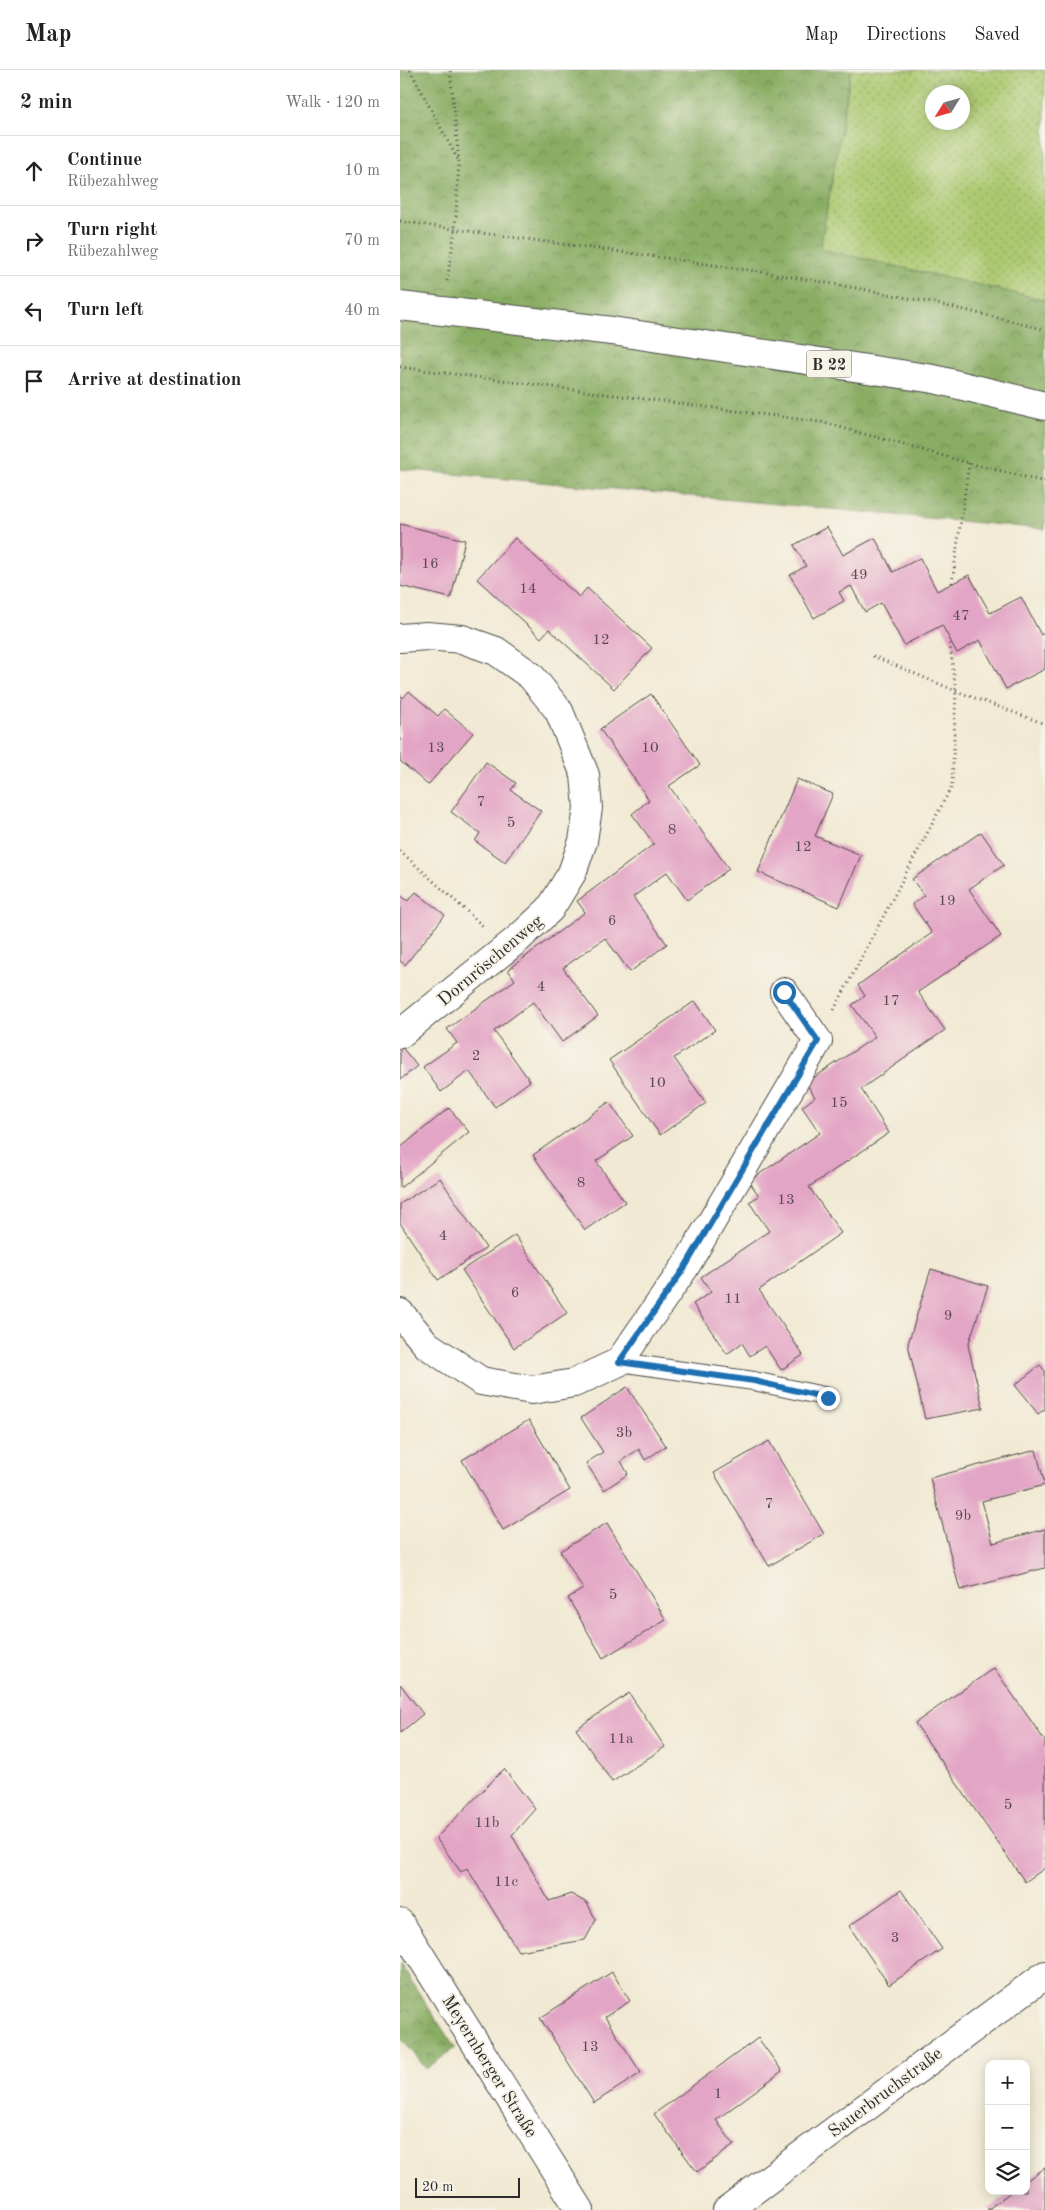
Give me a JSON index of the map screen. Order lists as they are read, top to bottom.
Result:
{
  "streets": {
    "street": [
      "B 22",
      "Dornröschenweg",
      "Meyernberger Straße",
      "Sauerbruchstraße"
    ]
  },
  "house_numbers": [
    "16",
    "49",
    "14",
    "47",
    "12",
    "13",
    "10",
    "7",
    "5",
    "8",
    "12",
    "19",
    "6",
    "4",
    "17",
    "2",
    "10",
    "15",
    "8",
    "13",
    "4",
    "6",
    "11",
    "9",
    "3b",
    "7",
    "9b",
    "5",
    "11a",
    "5",
    "11b",
    "11c",
    "3",
    "13",
    "1"
  ],
  "scale_bar": "20 m",
  "north": "bottom left",
  "page": {
    "header": "Map",
    "nav": ["Map", "Directions", "Saved"],
    "heading": ["2 min", "Walk · 120 m"],
    "list": [
      ["Continue", "Rübezahlweg", "10 m"],
      ["Turn right", "Rübezahlweg", "70 m"],
      ["Turn left", "40 m"],
      "Arrive at destination"
    ],
    "map_buttons": ["+", "−"],
    "scale": "20 m"
  }
}
